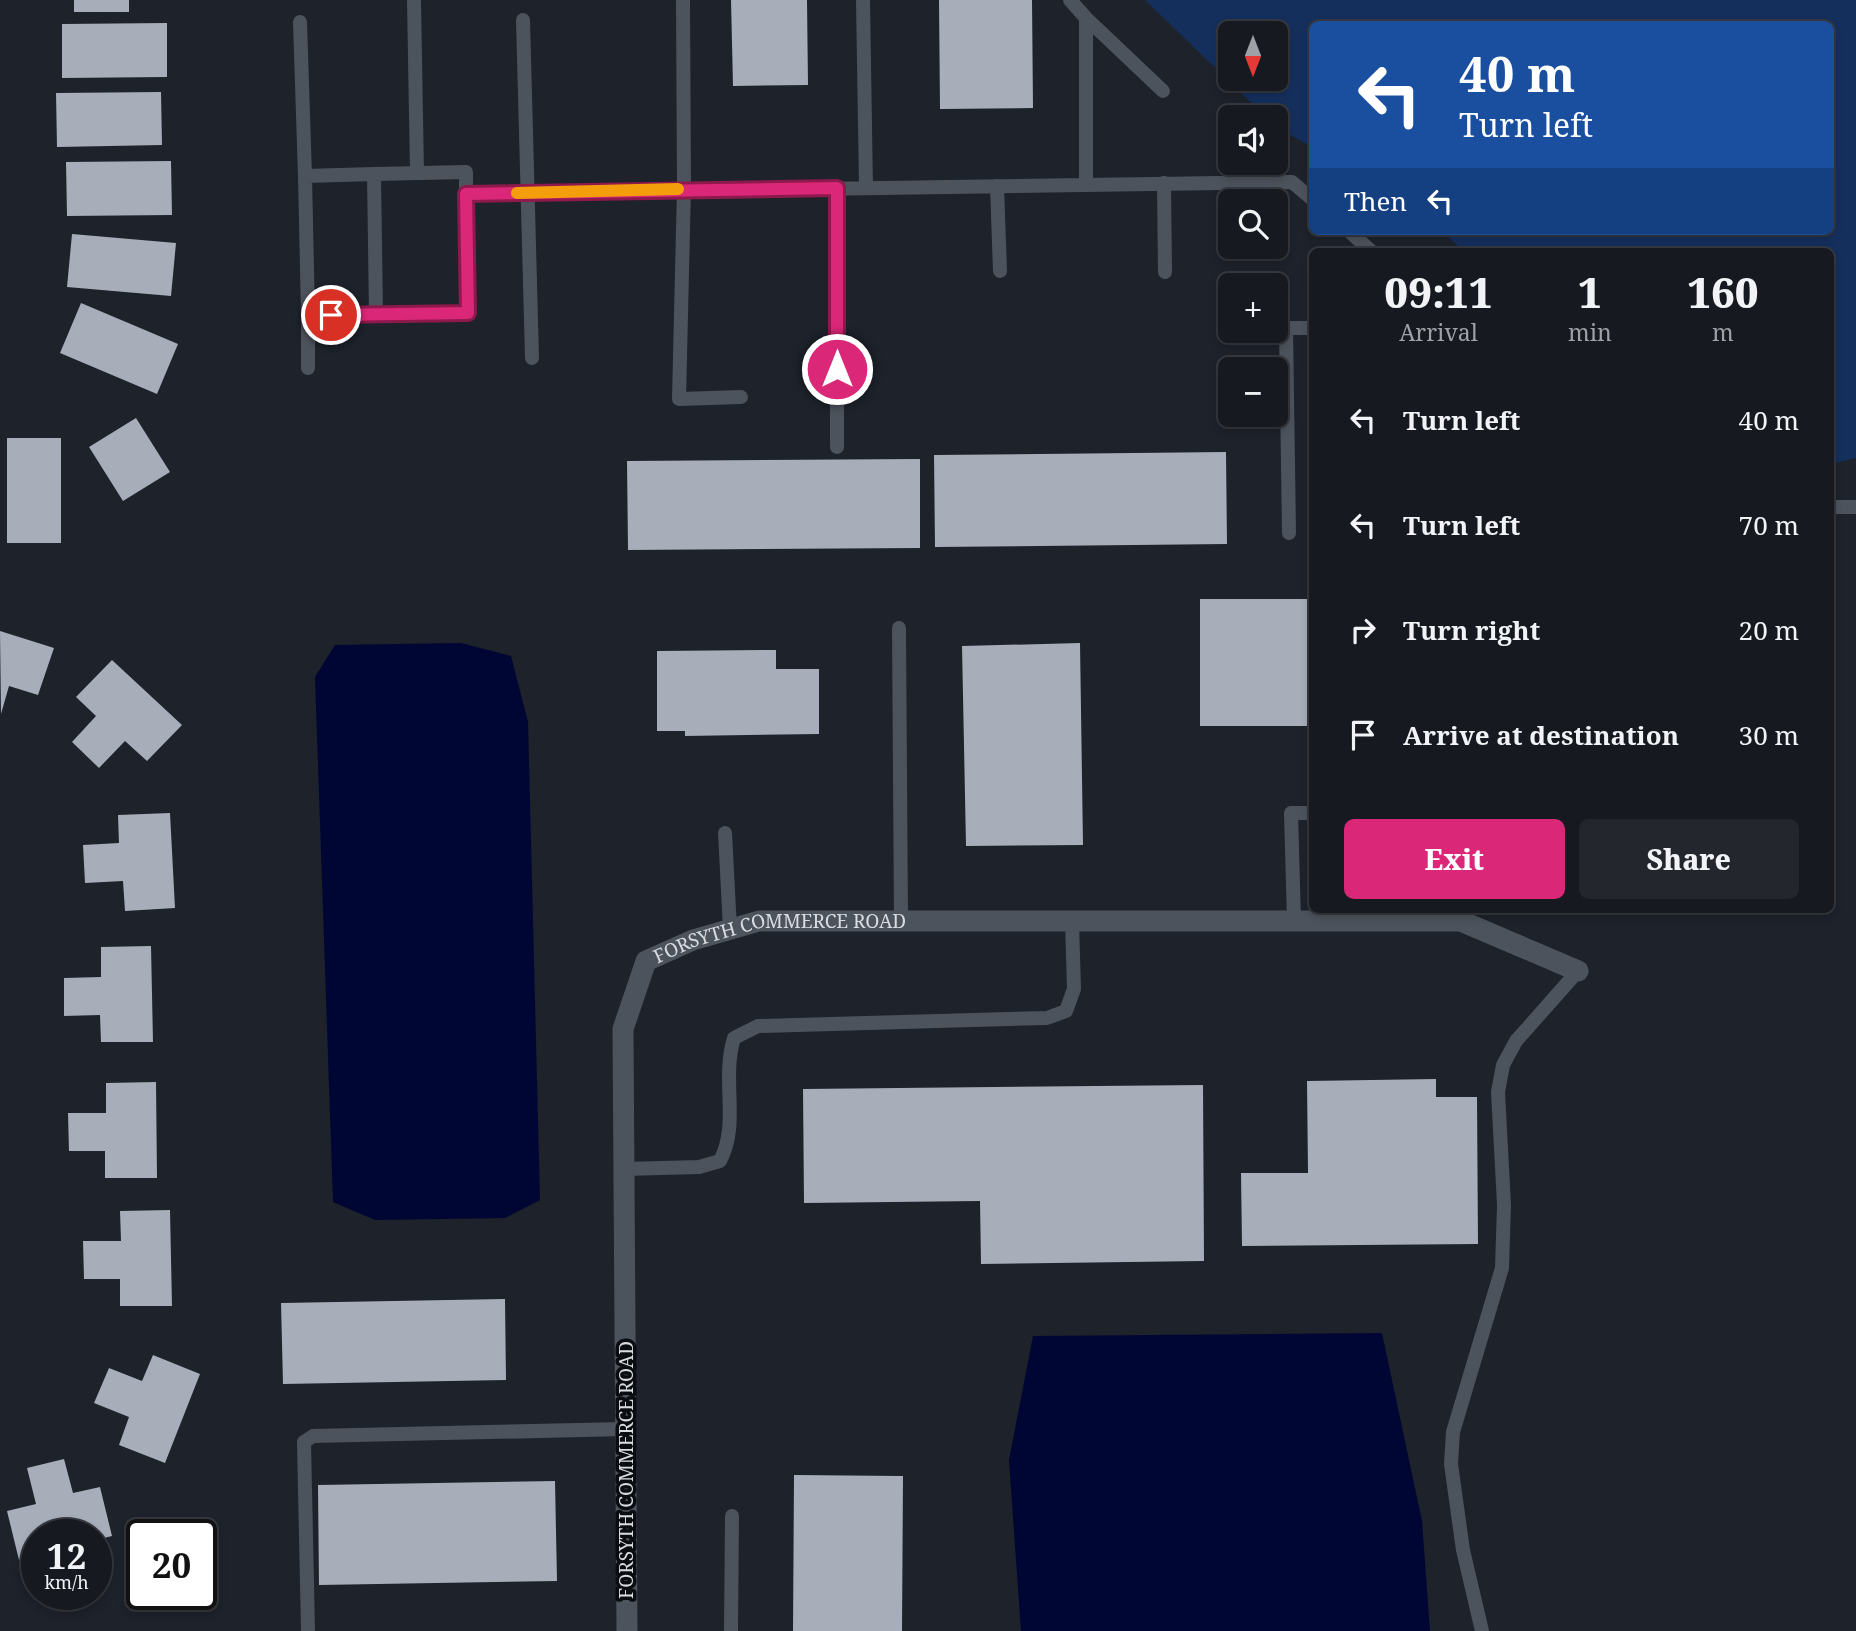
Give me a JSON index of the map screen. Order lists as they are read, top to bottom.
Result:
{
  "streets": {
    "street": ["FORSYTH COMMERCE ROAD"]
  },
  "north": "bottom",
  "page": {
    "map_buttons": ["+", "−"],
    "turn": ["40 m", "Turn left"],
    "then": "Then",
    "eta": [
      "09:11",
      "Arrival",
      "1",
      "min",
      "160",
      "m"
    ],
    "list": [
      {
        "name": "Turn left",
        "value": "40 m"
      },
      {
        "name": "Turn left",
        "value": "70 m"
      },
      {
        "name": "Turn right",
        "value": "20 m"
      },
      {
        "name": "Arrive at destination",
        "value": "30 m"
      }
    ],
    "buttons": ["Exit", "Share"],
    "speed": "12 km/h",
    "limit": "20"
  }
}
